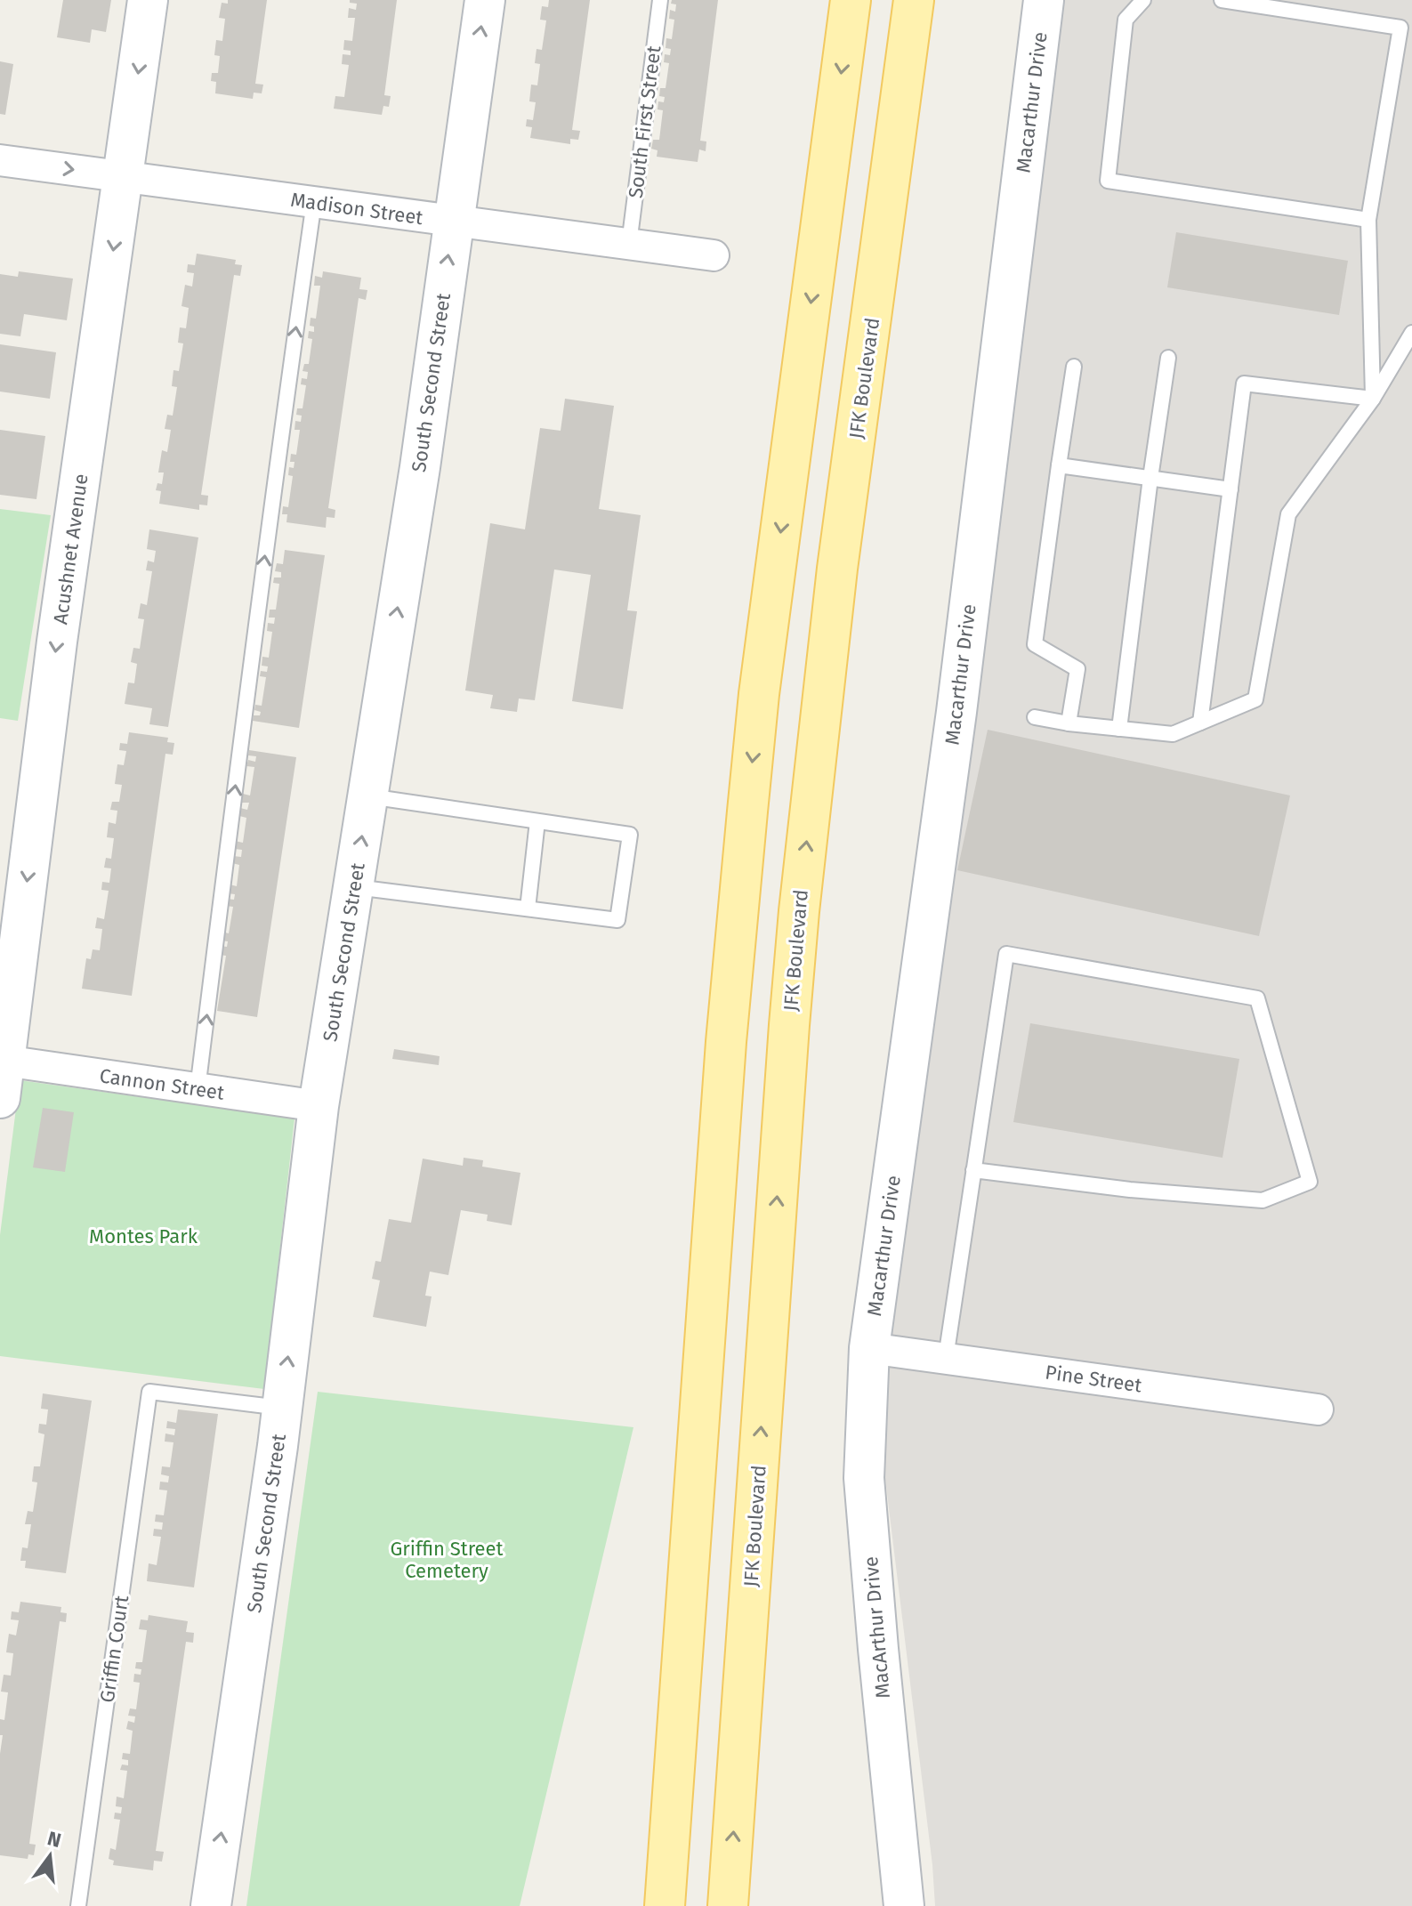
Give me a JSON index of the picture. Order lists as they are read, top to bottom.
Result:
{
  "streets": {
    "main road": ["JFK Boulevard"],
    "street": [
      "Macarthur Drive",
      "Madison Street",
      "South Second Street",
      "Acushnet Avenue",
      "Cannon Street",
      "Pine Street",
      "MacArthur Drive"
    ],
    "lane": ["South First Street", "Griffin Court"]
  },
  "crossings": [
    ["Macarthur Drive", "Pine Street"],
    ["Macarthur Drive", "MacArthur Drive"],
    ["South First Street", "Madison Street"],
    ["Madison Street", "South Second Street"],
    ["Madison Street", "Acushnet Avenue"],
    ["South Second Street", "Cannon Street"],
    ["South Second Street", "Griffin Court"],
    ["Acushnet Avenue", "Cannon Street"],
    ["Pine Street", "MacArthur Drive"]
  ],
  "one_way": ["South Second Street", "Acushnet Avenue"],
  "parks": ["Montes Park", "Griffin Street Cemetery"],
  "north": "top"
}
